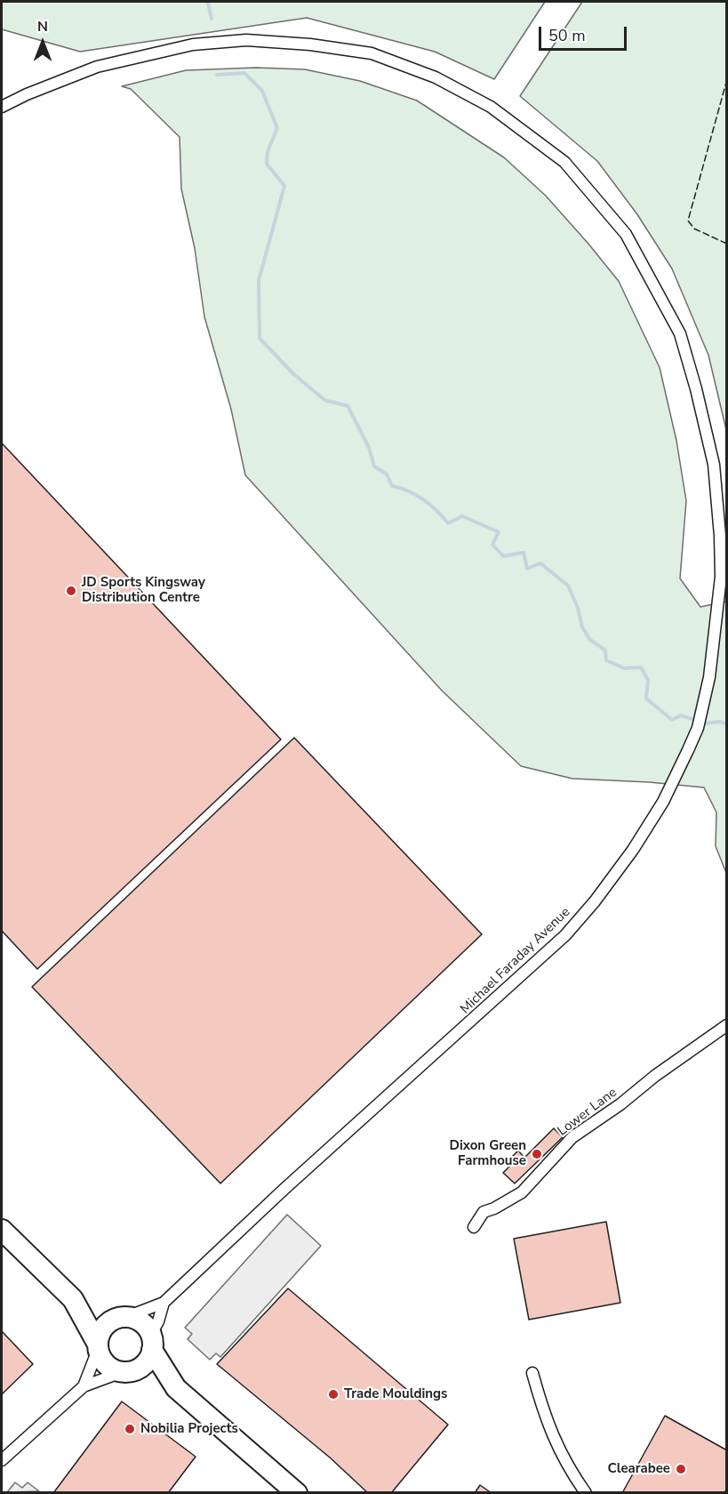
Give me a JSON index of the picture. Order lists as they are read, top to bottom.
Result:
{
  "streets": {
    "street": ["Michael Faraday Avenue", "Lower Lane"]
  },
  "places": [
    "JD Sports Kingsway Distribution Centre",
    "Dixon Green Farmhouse",
    "Trade Mouldings",
    "Nobilia Projects",
    "Clearabee"
  ],
  "scale_bar": "50 m",
  "north": "top"
}
